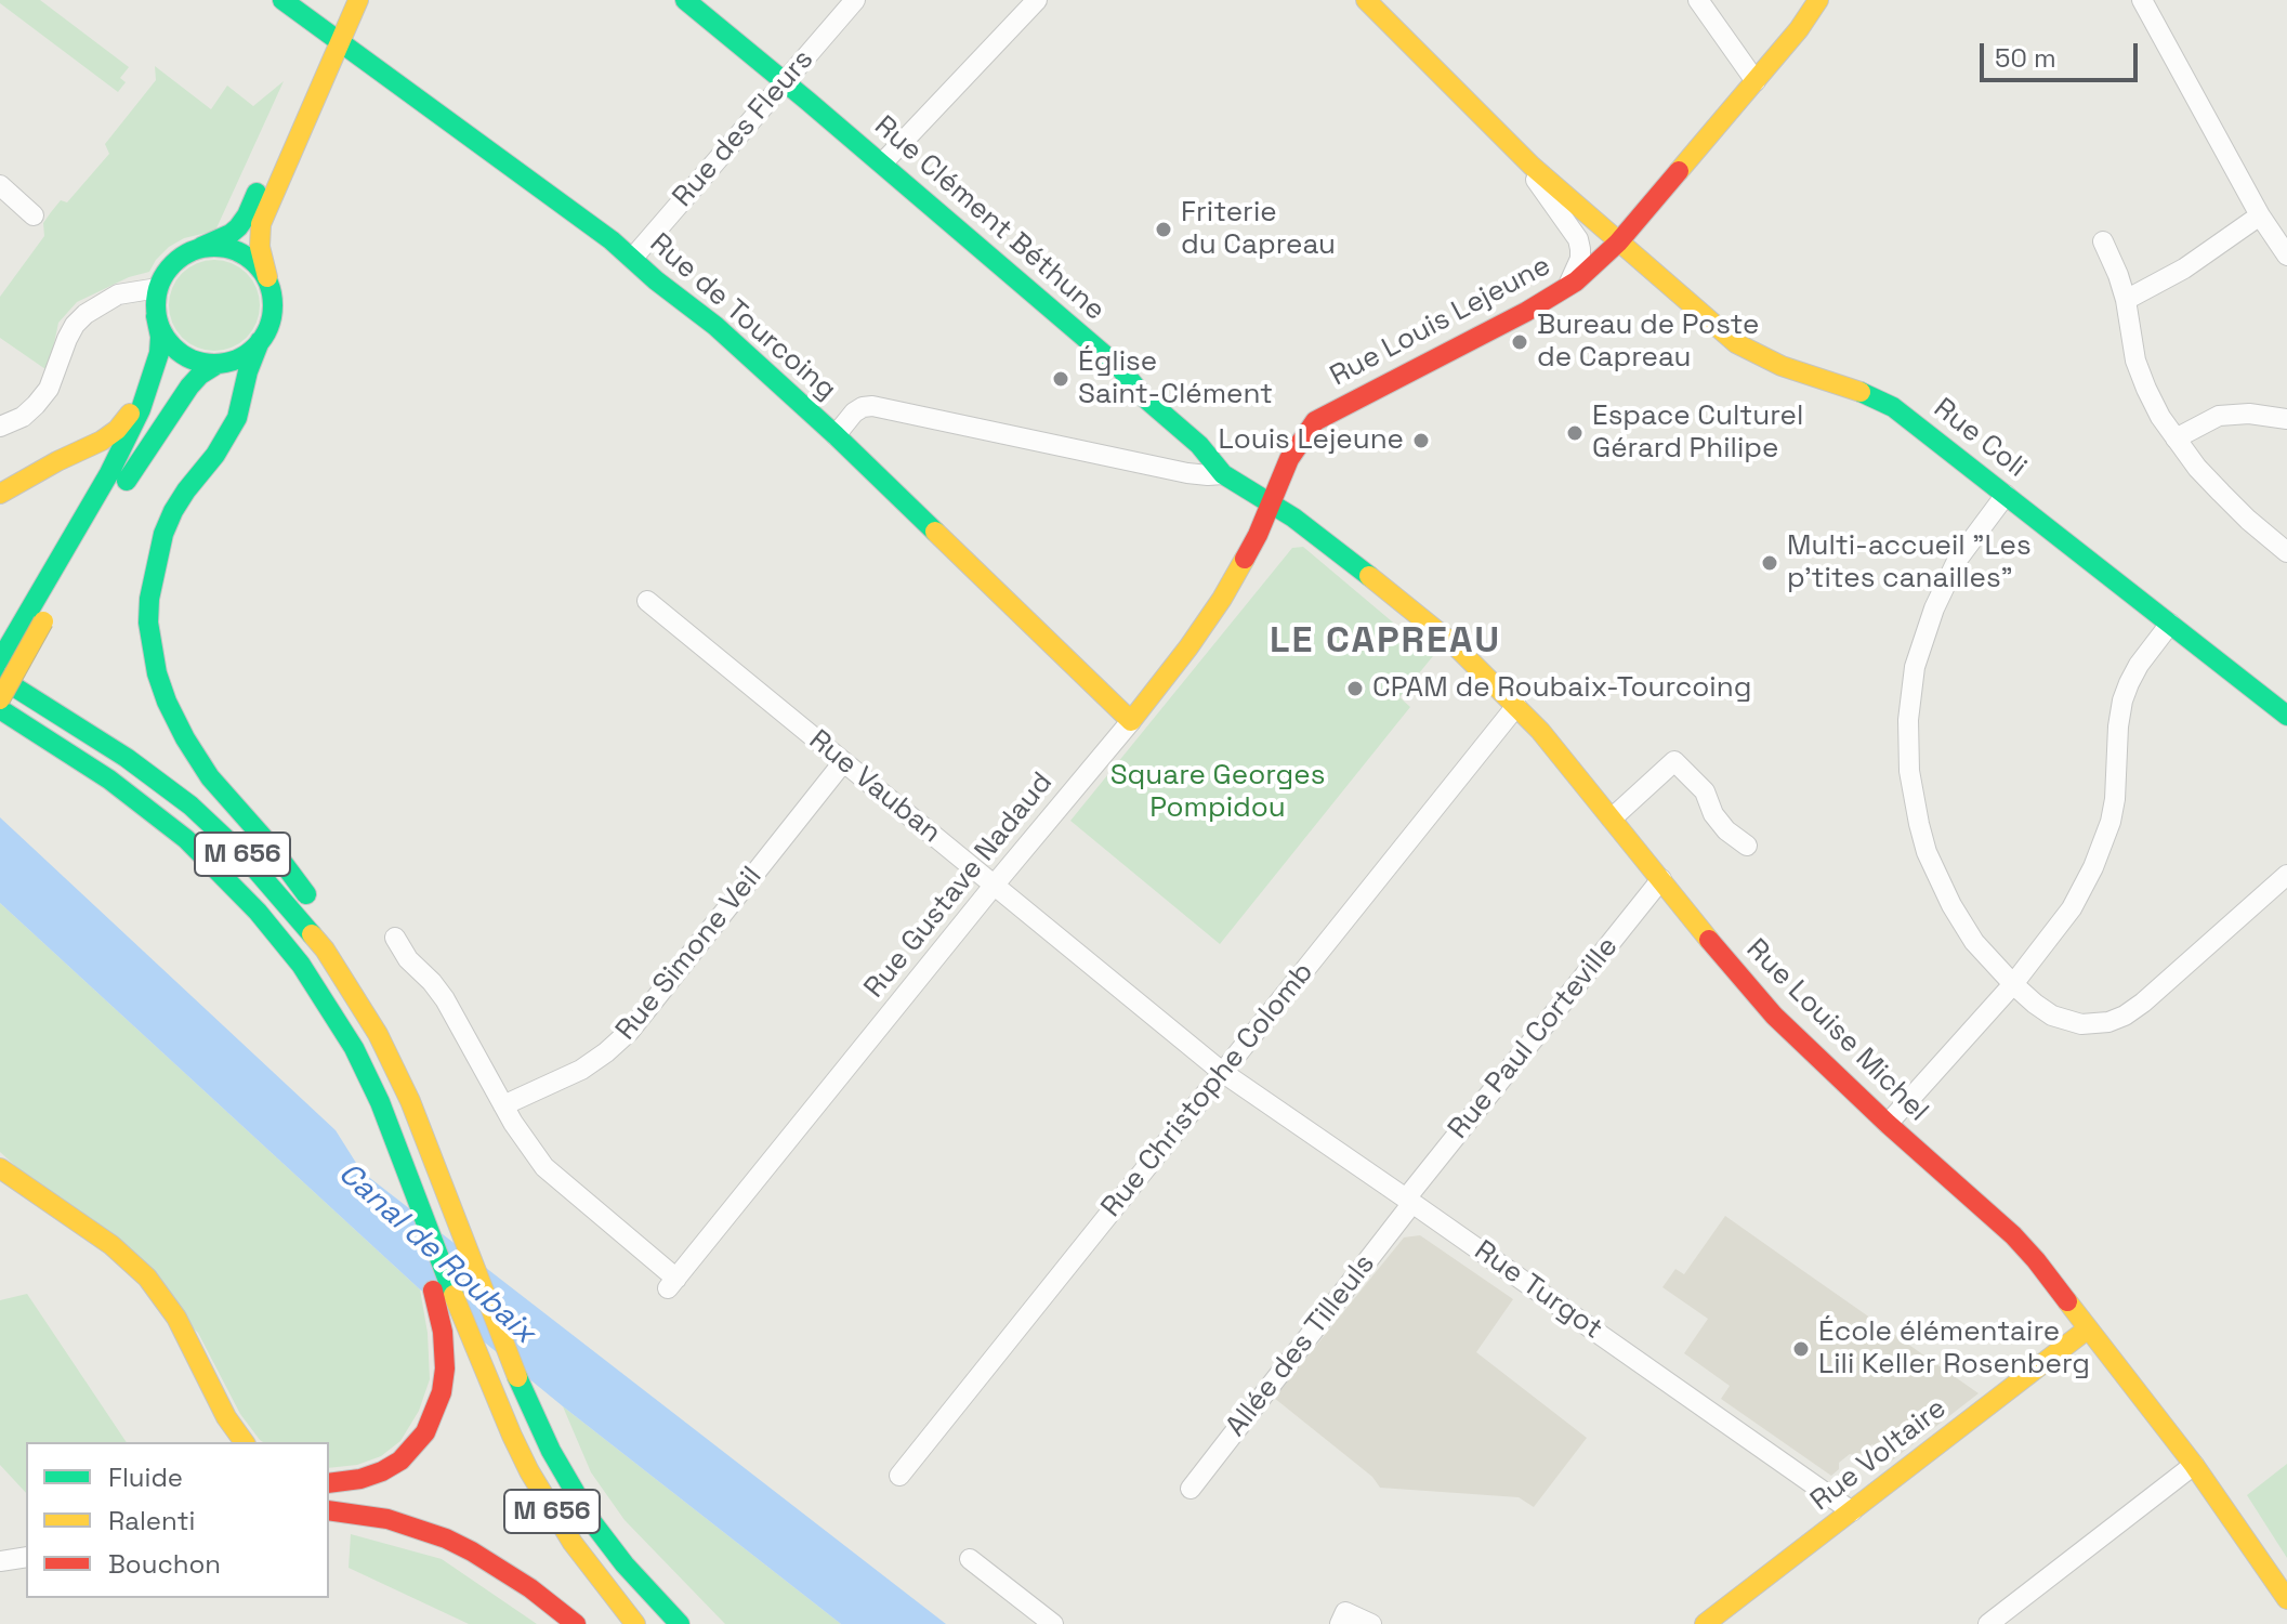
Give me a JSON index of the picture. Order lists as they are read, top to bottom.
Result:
{
  "streets": {
    "main road": [
      "Rue Clément Béthune",
      "Rue de Tourcoing",
      "Rue Louis Lejeune",
      "Rue Coli",
      "M 656",
      "Rue Gustave Nadaud",
      "Rue Louise Michel",
      "Rue Voltaire"
    ],
    "street": [
      "Rue des Fleurs",
      "Rue Vauban",
      "Rue Simone Veil",
      "Rue Paul Corteville",
      "Rue Christophe Colomb",
      "Rue Turgot",
      "Allée des Tilleuls"
    ]
  },
  "crossings": [
    ["Rue des Fleurs", "Rue Clément Béthune"],
    ["Rue des Fleurs", "Rue de Tourcoing"],
    ["Rue Clément Béthune", "Rue de Tourcoing"],
    ["Rue Clément Béthune", "Rue Louis Lejeune"],
    ["Rue Clément Béthune", "Rue Gustave Nadaud"],
    ["Rue Clément Béthune", "Rue Louise Michel"],
    ["Rue Louis Lejeune", "Rue Coli"],
    ["Rue Louis Lejeune", "Rue Gustave Nadaud"],
    ["Rue Louis Lejeune", "Rue Louise Michel"],
    ["Rue Vauban", "Rue Gustave Nadaud"],
    ["Rue Vauban", "Rue Simone Veil"],
    ["Rue Vauban", "Rue Christophe Colomb"],
    ["Rue Vauban", "Rue Turgot"],
    ["Rue Gustave Nadaud", "Rue Simone Veil"],
    ["Rue Gustave Nadaud", "Rue Louise Michel"],
    ["Rue Louise Michel", "Rue Paul Corteville"],
    ["Rue Louise Michel", "Rue Christophe Colomb"],
    ["Rue Louise Michel", "Rue Voltaire"],
    ["Rue Paul Corteville", "Rue Turgot"],
    ["Rue Paul Corteville", "Allée des Tilleuls"],
    ["Rue Christophe Colomb", "Rue Turgot"],
    ["Rue Turgot", "Allée des Tilleuls"],
    ["Rue Turgot", "Rue Voltaire"]
  ],
  "districts": ["LE CAPREAU"],
  "water": ["Canal de Roubaix"],
  "parks": ["Square Georges Pompidou"],
  "places": [
    "Friterie du Capreau",
    "Bureau de Poste de Capreau",
    "Église Saint-Clément",
    "Espace Culturel Gérard Philipe",
    "Louis Lejeune",
    "Multi-accueil \"Les p’tites canailles\"",
    "CPAM de Roubaix-Tourcoing",
    "École élémentaire Lili Keller Rosenberg"
  ],
  "legend": ["Fluide", "Ralenti", "Bouchon"],
  "scale_bar": "50 m"
}
